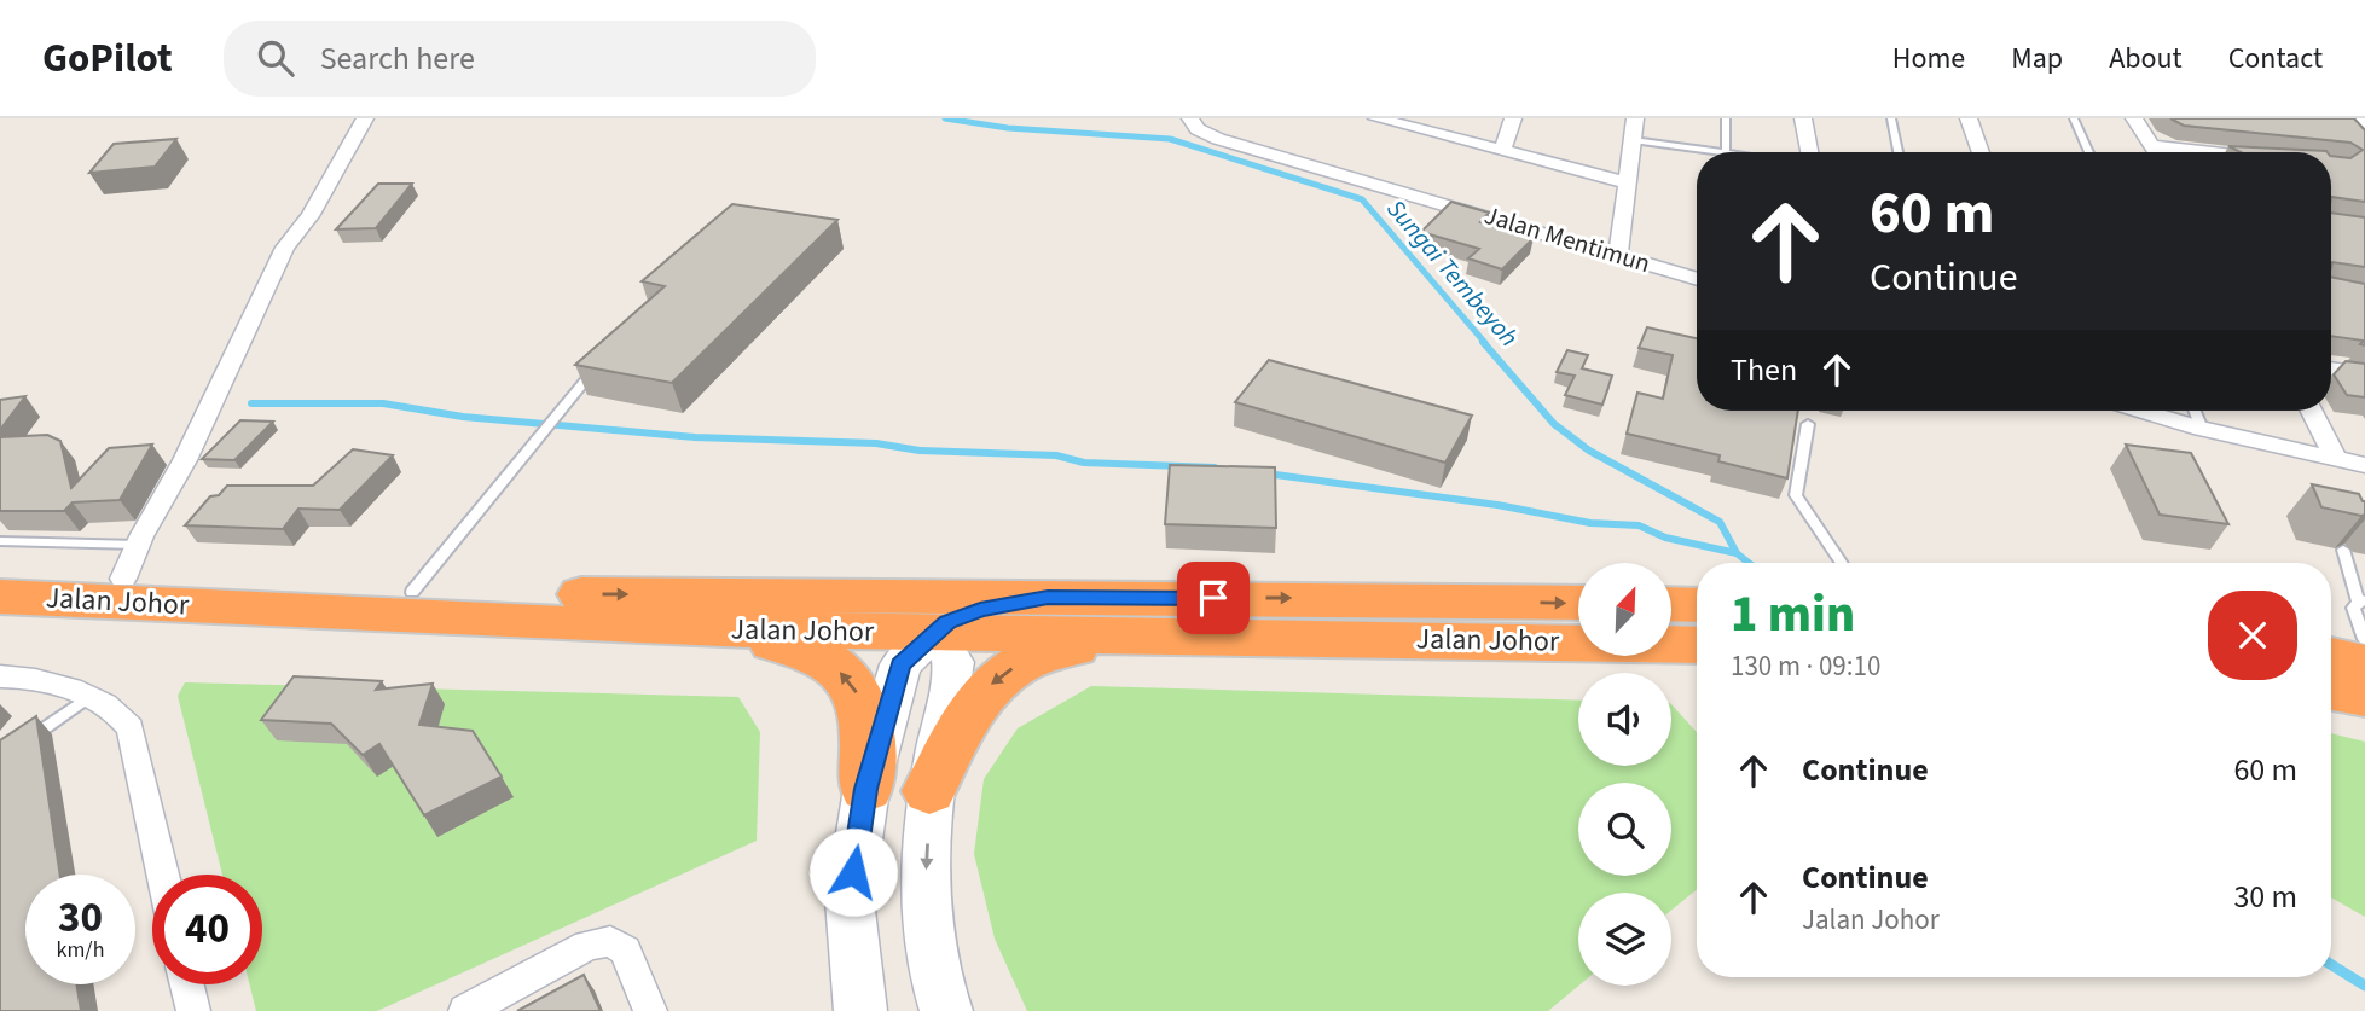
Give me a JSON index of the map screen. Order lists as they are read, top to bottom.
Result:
{
  "streets": {
    "highway": ["Jalan Johor"],
    "street": ["Jalan Mentimun"]
  },
  "water": ["Sungai Tembeyoh"],
  "north": "top right",
  "page": {
    "header": "GoPilot",
    "search": "Search here",
    "nav": [
      "Home",
      "Map",
      "About",
      "Contact"
    ],
    "turn": ["60 m", "Continue"],
    "then": "Then",
    "heading": ["1 min", "130 m · 09:10"],
    "list": [
      {
        "name": "Continue",
        "value": "60 m"
      },
      {
        "name": "Continue",
        "note": "Jalan Johor",
        "value": "30 m"
      }
    ],
    "speed": "30 km/h",
    "limit": "40"
  }
}
